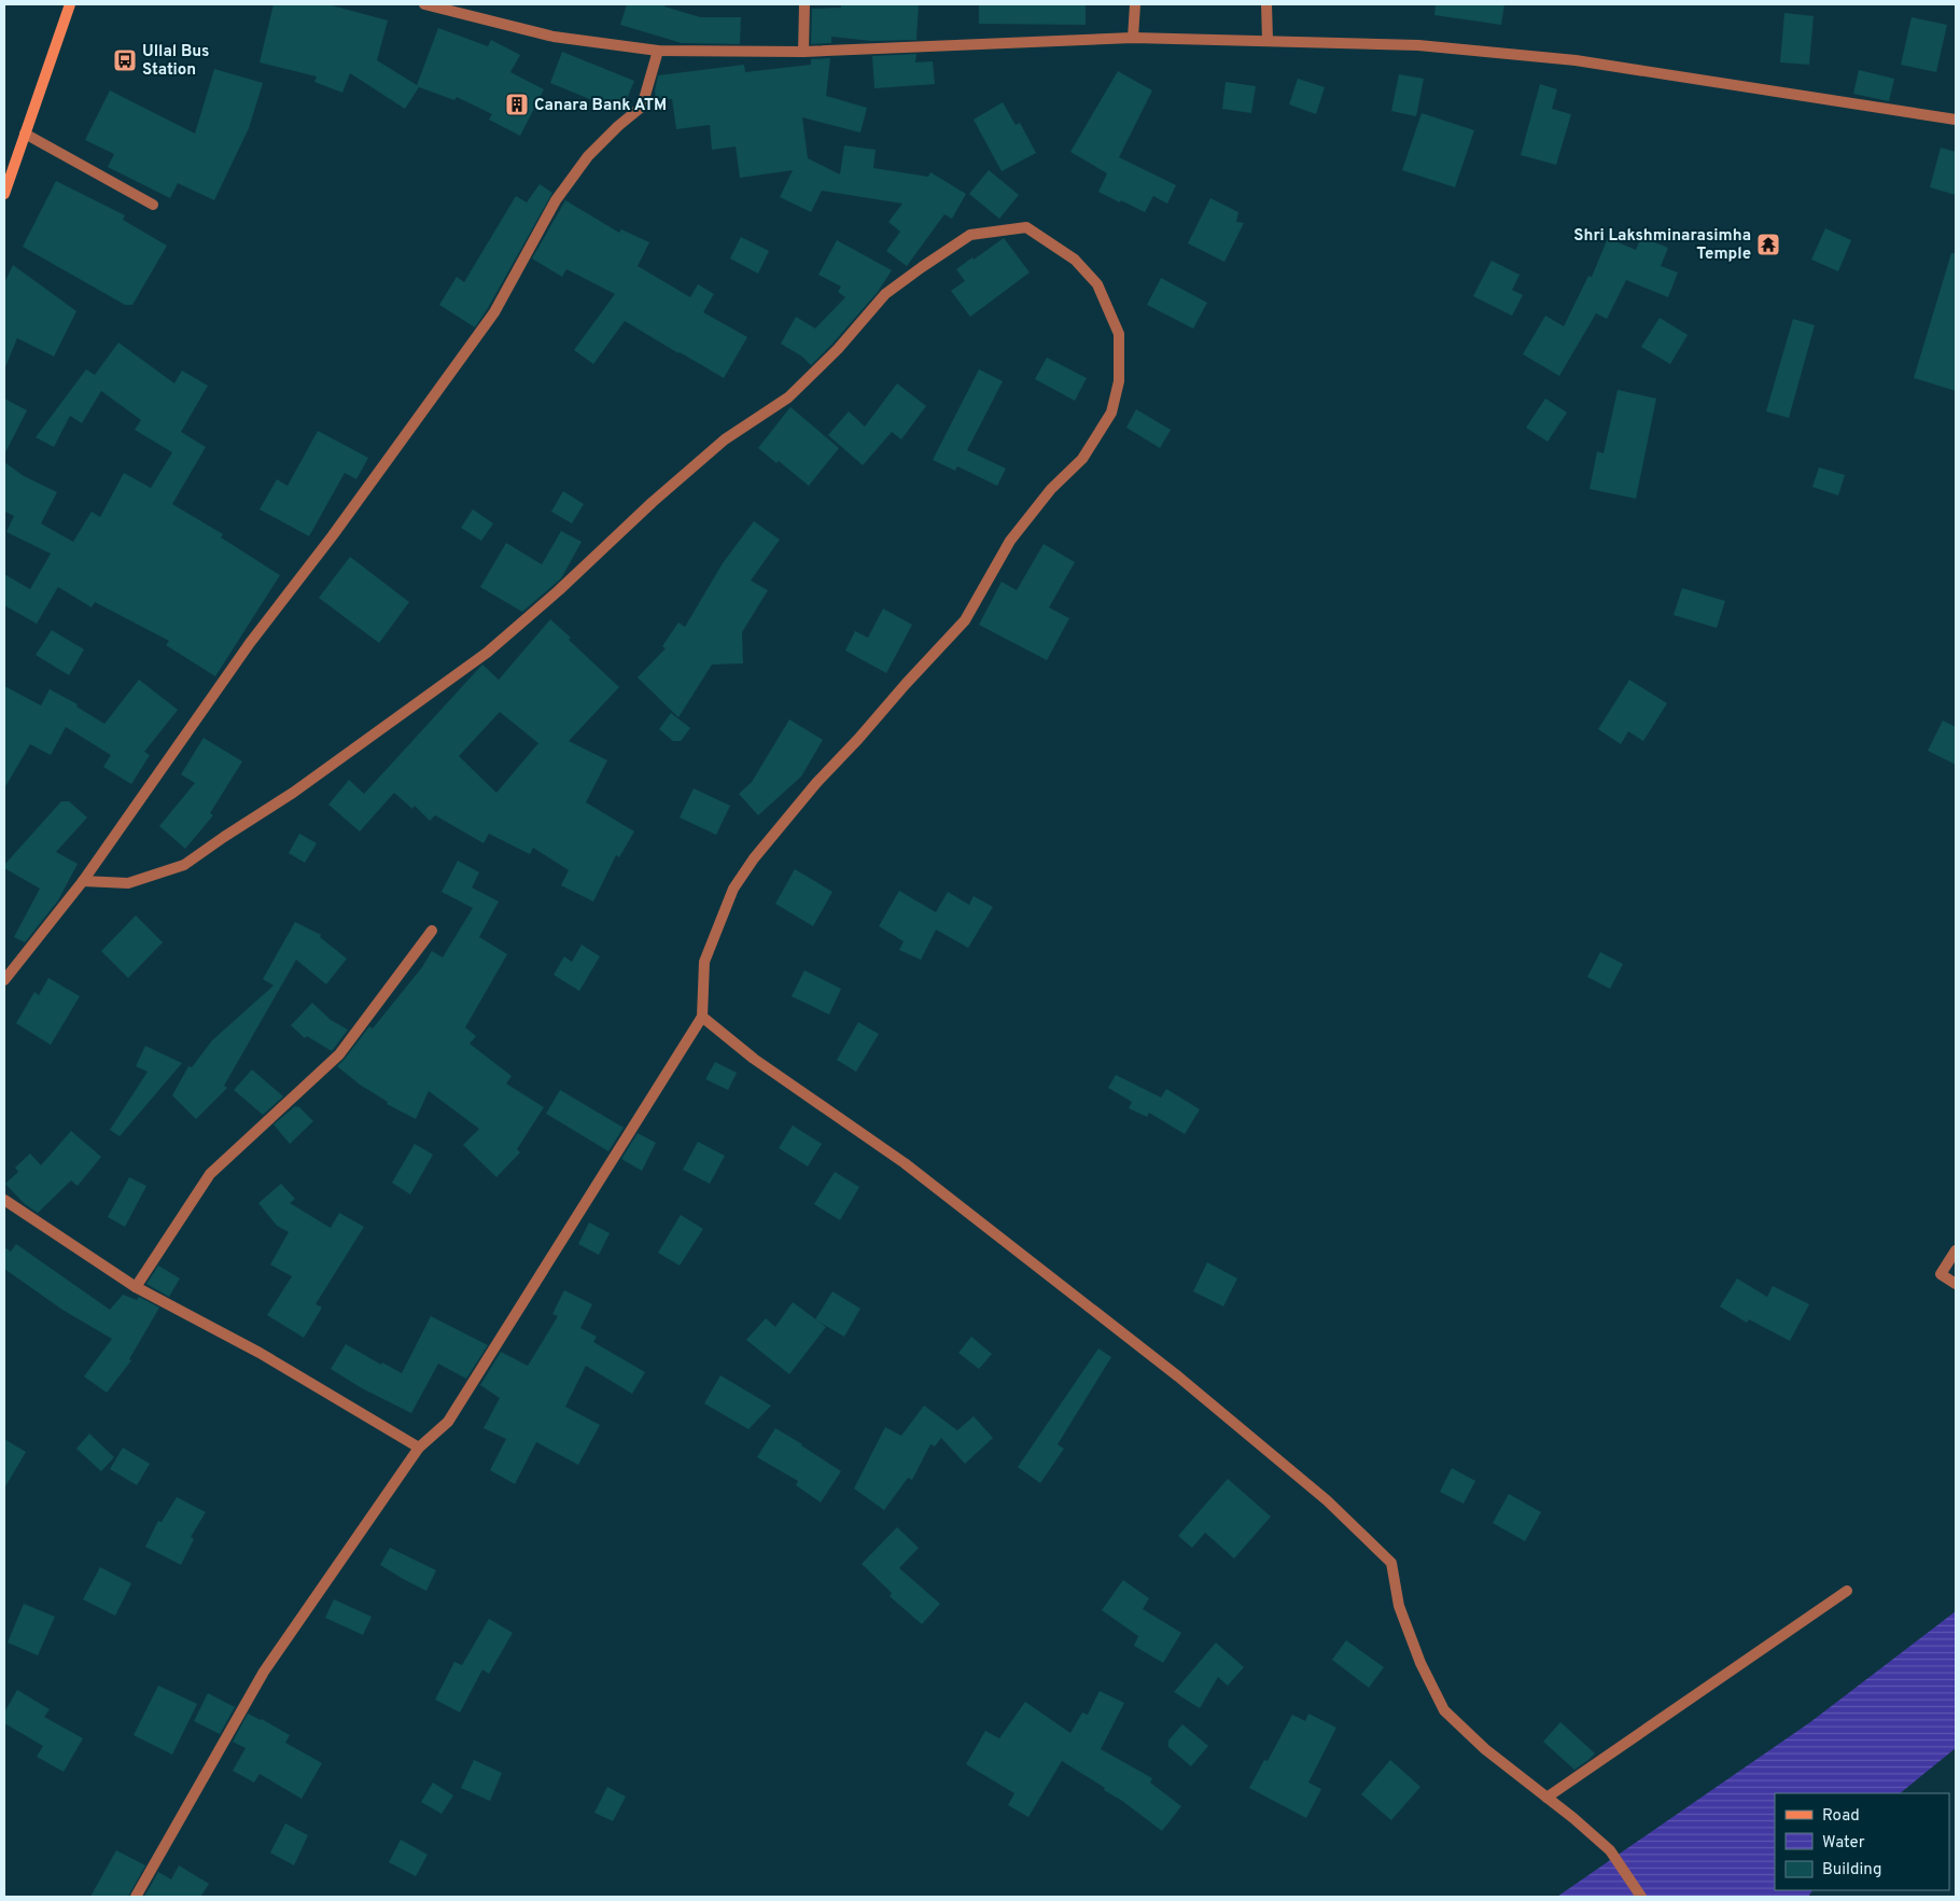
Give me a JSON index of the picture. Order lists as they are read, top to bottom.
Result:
{
  "places": {
    "bus stop": ["Ullal Bus Station"],
    "building": ["Canara Bank ATM"],
    "temple": ["Shri Lakshminarasimha Temple"]
  },
  "legend": ["Road", "Water", "Building"]
}
